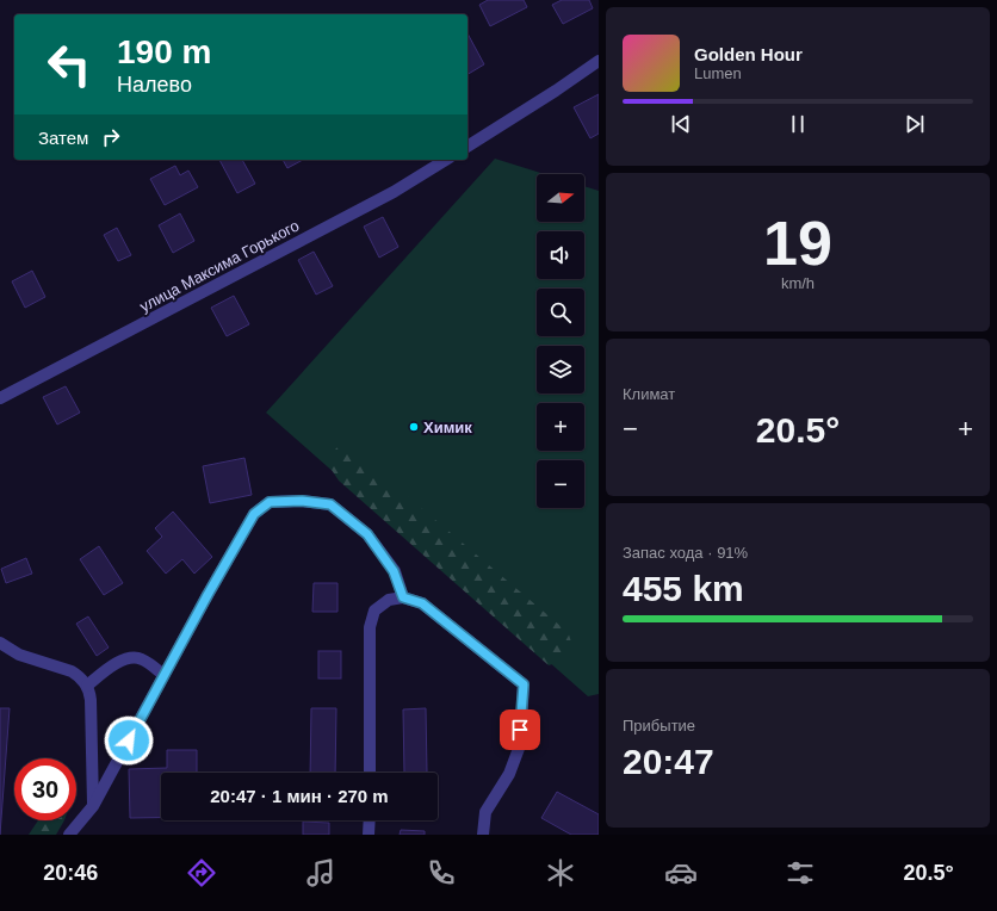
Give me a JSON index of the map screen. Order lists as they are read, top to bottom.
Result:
{
  "streets": {
    "street": ["улица Максима Горького"]
  },
  "places": ["Химик"],
  "north": "right",
  "page": {
    "turn": ["190 m", "Налево"],
    "song": ["Golden Hour", "Lumen"],
    "then": "Затем",
    "tile": [
      ["19", "km/h"],
      "Климат",
      ["Запас хода · 91%", "455 km"],
      ["Прибытие", "20:47"]
    ],
    "map_buttons": ["+", "−"],
    "heat": ["−", "20.5°", "+"],
    "limit": "30",
    "trip": "20:47 · 1 мин · 270 m",
    "tabs": ["20:46", "20.5°"]
  }
}
